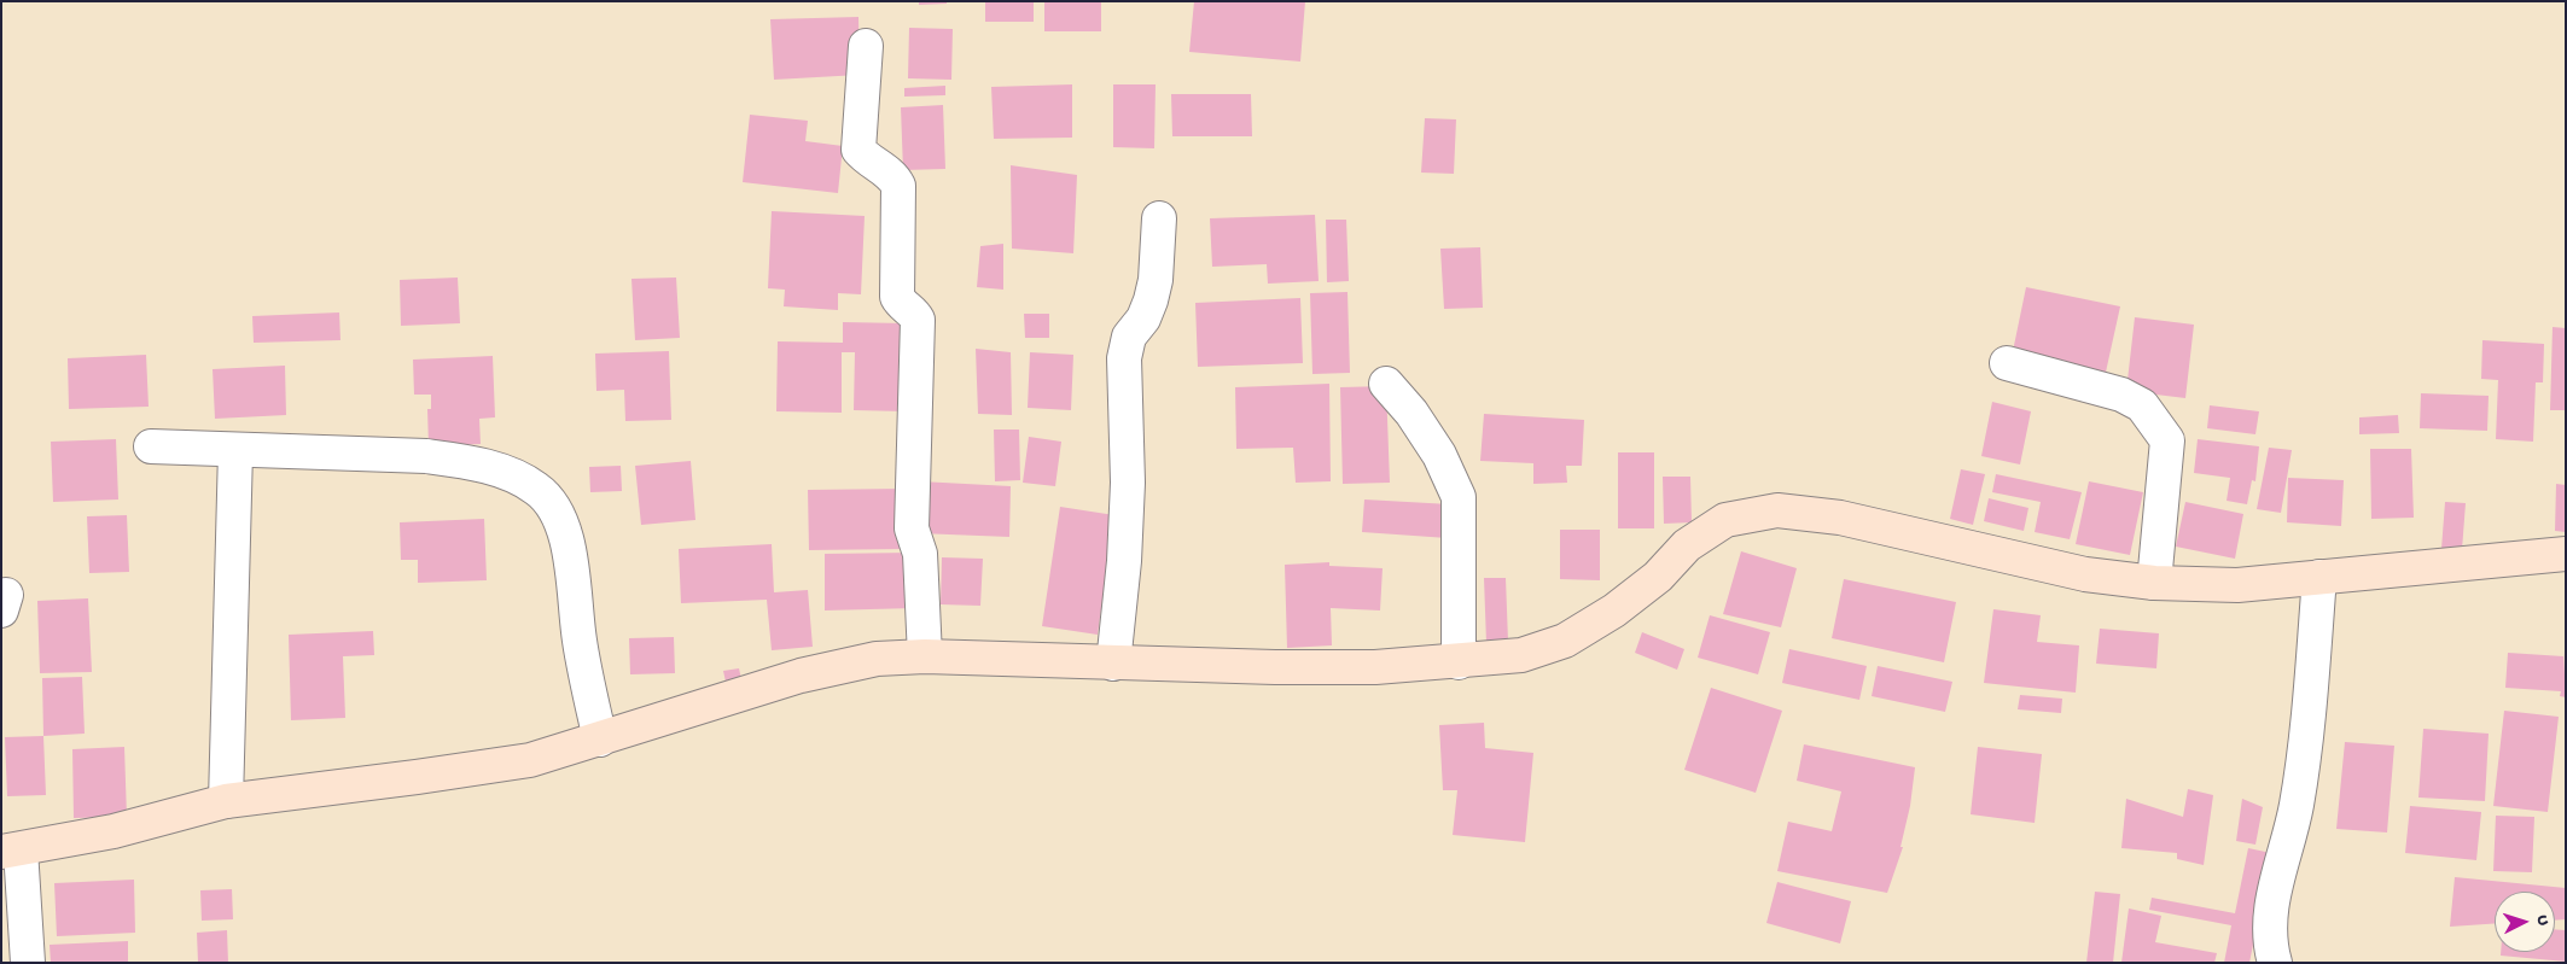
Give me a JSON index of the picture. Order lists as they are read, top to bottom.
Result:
{
  "north": "right"
}
